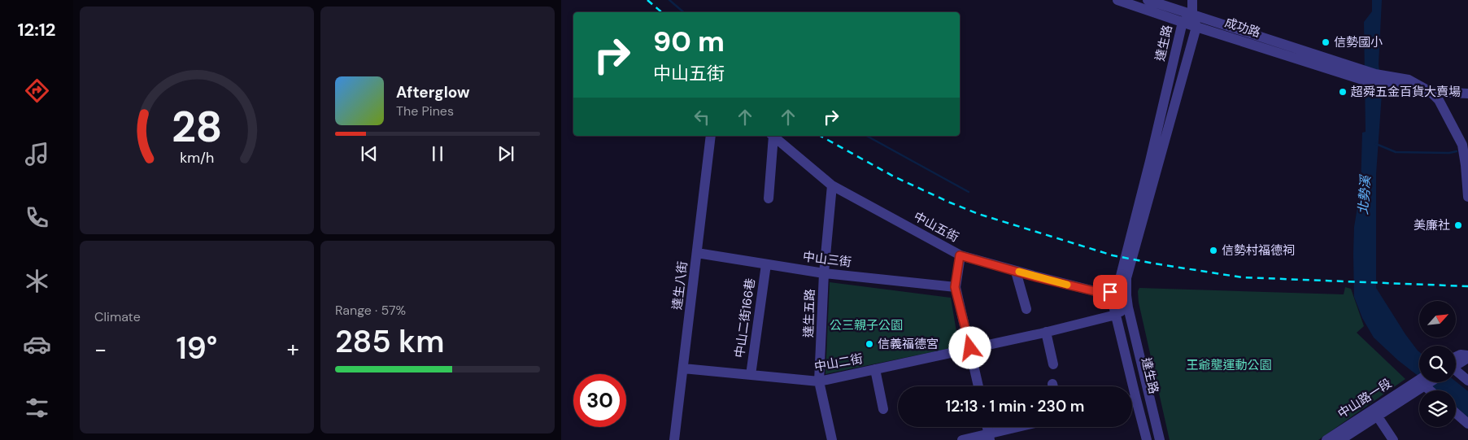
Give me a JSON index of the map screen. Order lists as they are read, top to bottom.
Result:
{
  "streets": {
    "street": [
      "成功路",
      "達生路",
      "中山五街",
      "中山三街",
      "達生八街",
      "達生五路",
      "中山二街166巷",
      "中山二街",
      "中山路一段"
    ]
  },
  "crossings": [
    ["成功路", "達生路"],
    ["達生路", "中山五街"],
    ["達生路", "中山二街"],
    ["中山五街", "達生五路"],
    ["中山三街", "達生八街"],
    ["中山三街", "達生五路"],
    ["中山三街", "中山二街166巷"],
    ["達生八街", "中山二街"],
    ["達生五路", "中山二街"],
    ["中山二街166巷", "中山二街"]
  ],
  "water": ["北勢溪"],
  "parks": ["公三親子公園", "王爺壟運動公園"],
  "places": [
    "信勢國小",
    "超舜五金百貨大賣場",
    "美廉社",
    "信勢村福德祠",
    "信義福德宮"
  ],
  "north": "top right",
  "page": {
    "tabs": "12:12",
    "turn": ["90 m", "中山五街"],
    "song": ["Afterglow", "The Pines"],
    "tile": [
      "Climate",
      ["Range · 57%", "285 km"]
    ],
    "heat": ["−", "19°", "+"],
    "limit": "30",
    "trip": "12:13 · 1 min · 230 m",
    "gauge": ["28", "km/h"]
  }
}
